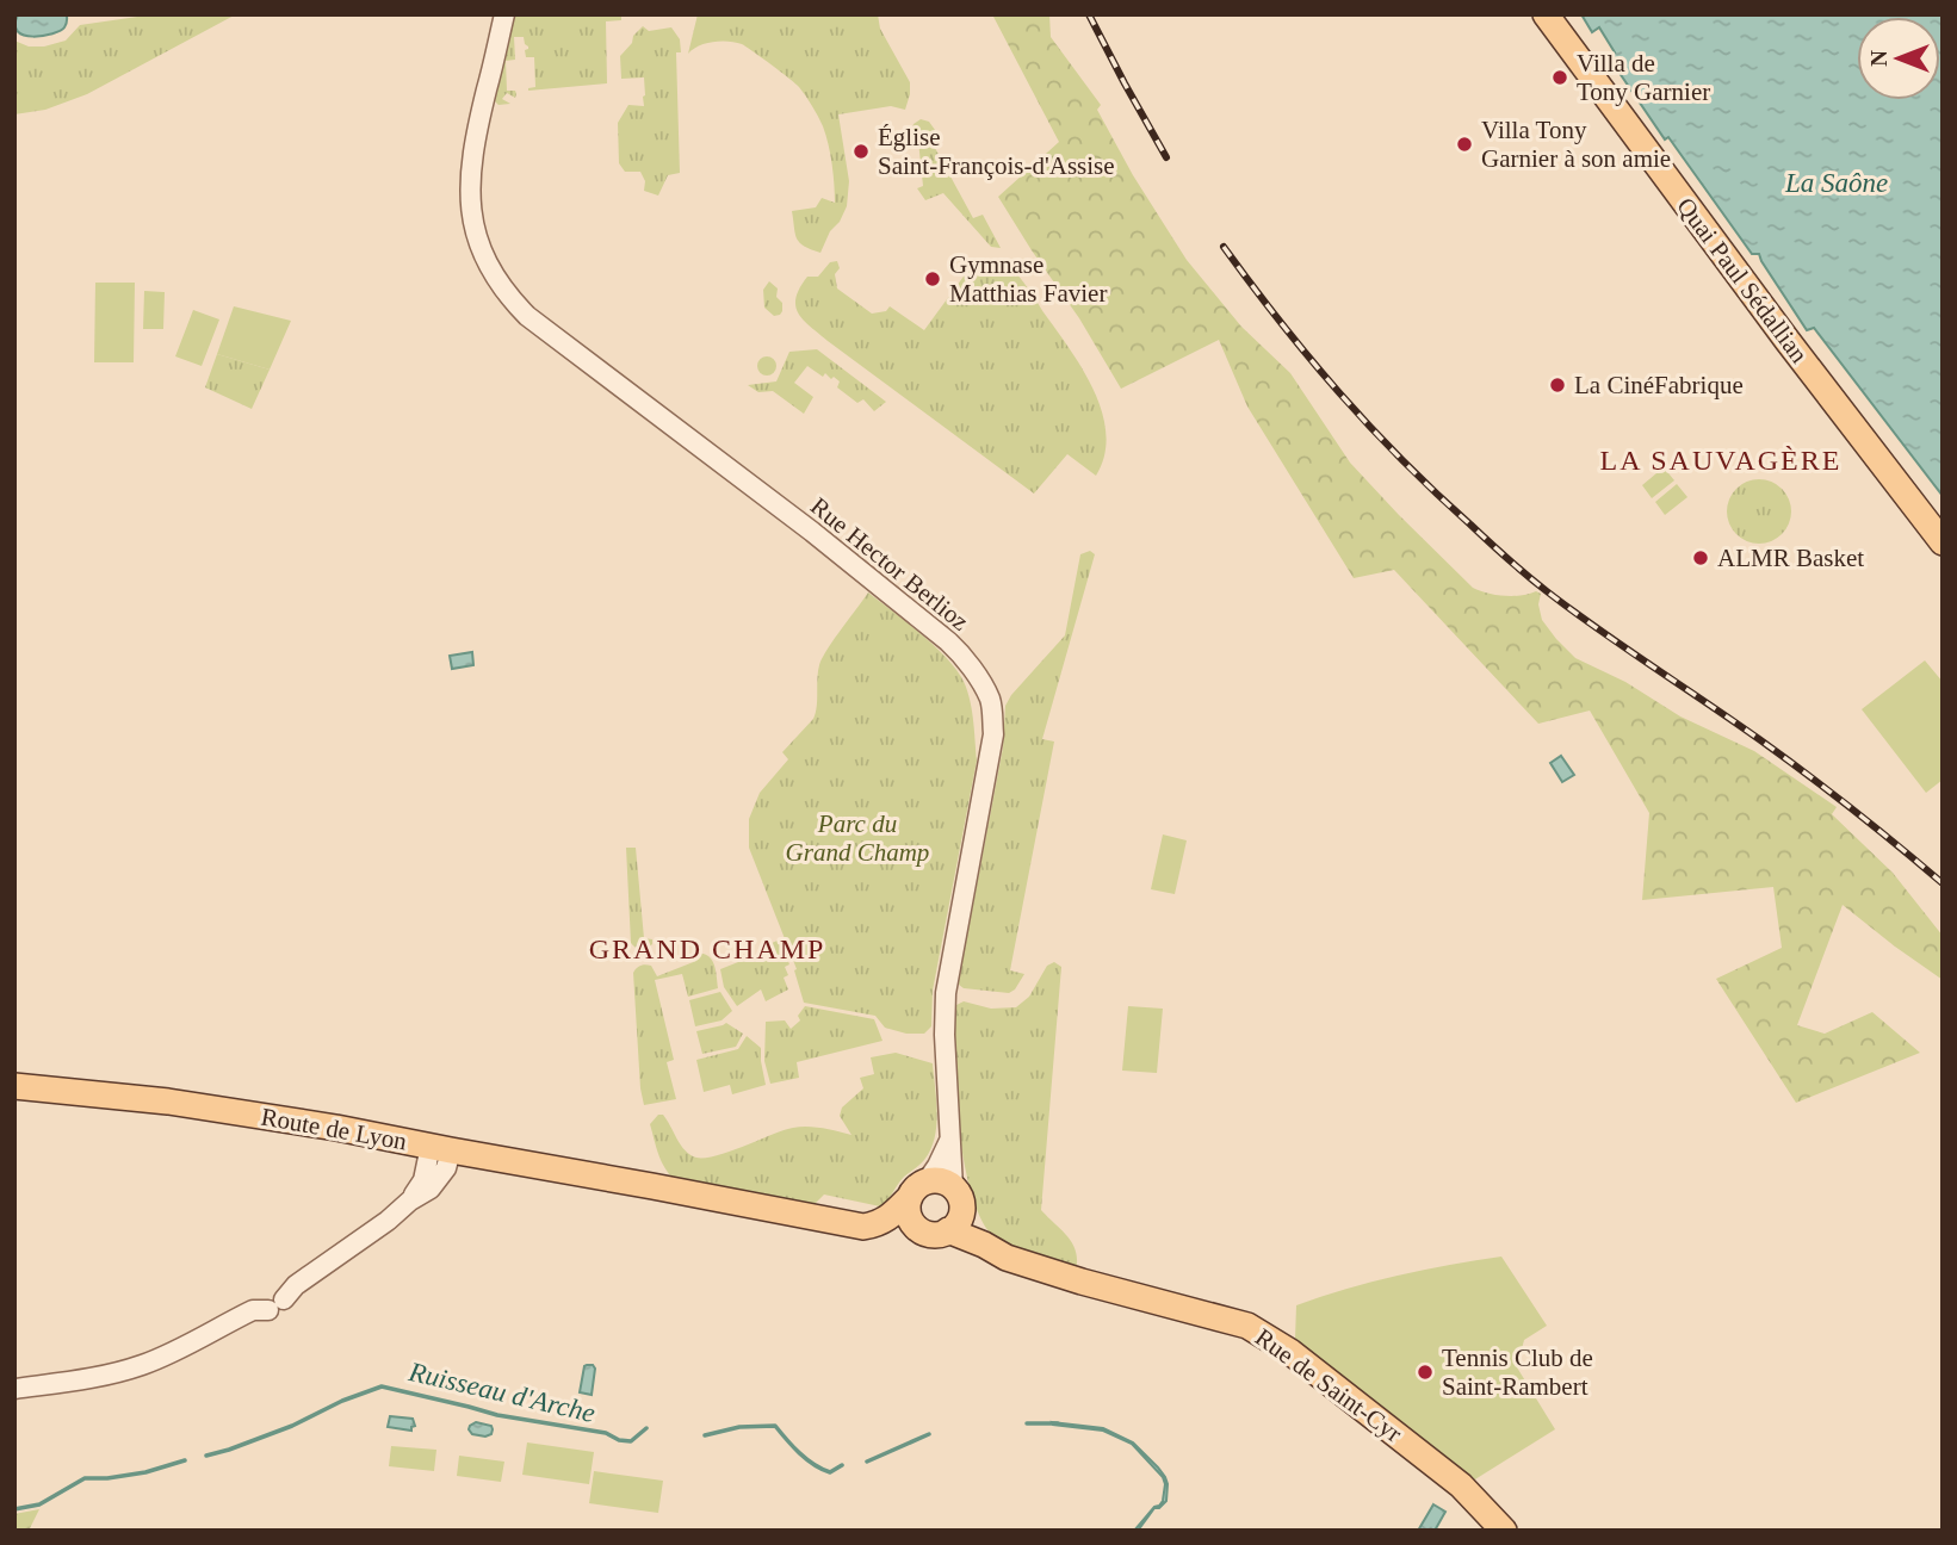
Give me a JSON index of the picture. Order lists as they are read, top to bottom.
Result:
{
  "streets": {
    "main road": ["Quai Paul Sédallian", "Route de Lyon", "Rue de Saint-Cyr"],
    "street": ["Rue Hector Berlioz"]
  },
  "crossings": [
    ["Rue Hector Berlioz", "Rue de Saint-Cyr"]
  ],
  "districts": ["LA SAUVAGÈRE", "GRAND CHAMP"],
  "water": ["La Saône", "Ruisseau d'Arche"],
  "parks": ["Parc du Grand Champ"],
  "places": [
    "Villa de Tony Garnier",
    "Villa Tony Garnier à son amie",
    "Église Saint-François-d'Assise",
    "Gymnase Matthias Favier",
    "La CinéFabrique",
    "ALMR Basket",
    "Tennis Club de Saint-Rambert"
  ],
  "north": "left"
}
